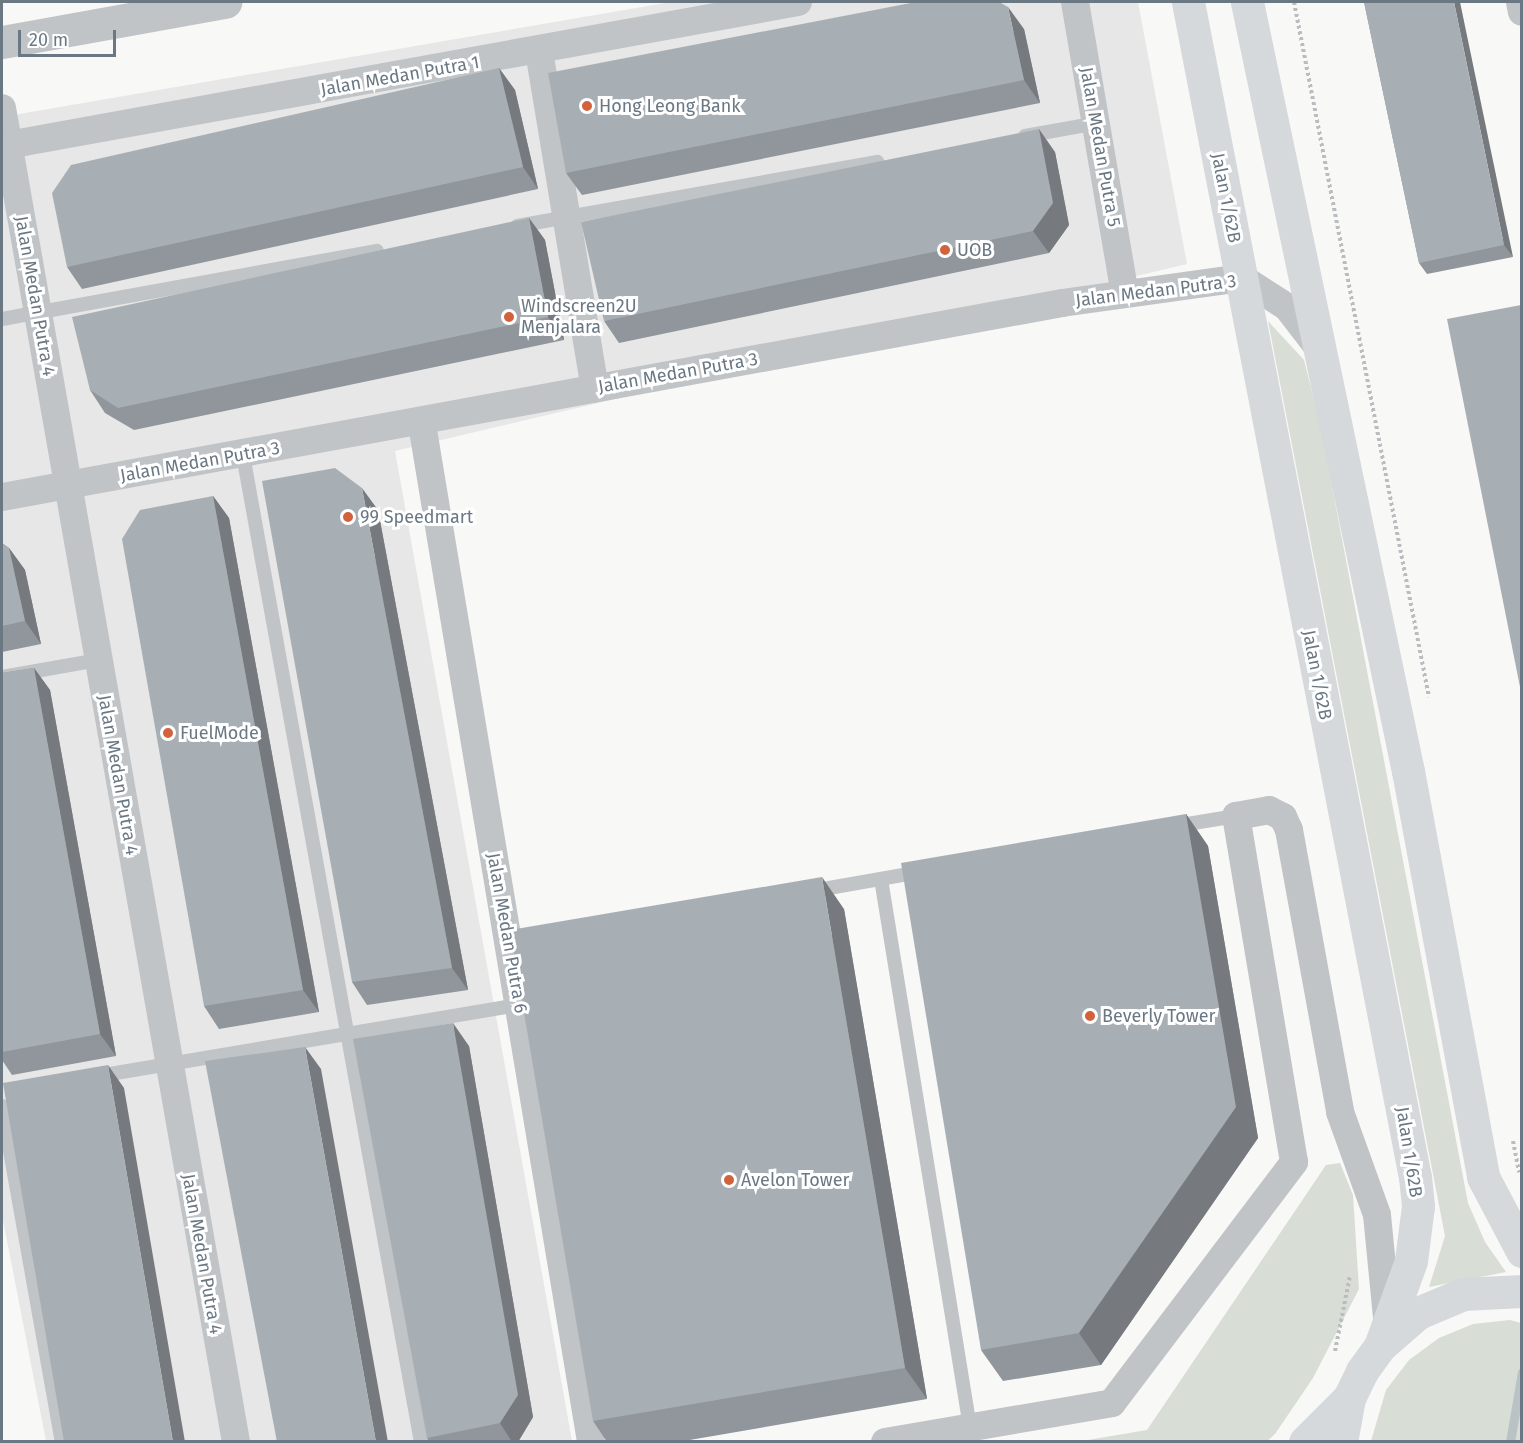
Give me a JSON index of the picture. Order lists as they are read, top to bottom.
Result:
{
  "streets": {
    "main road": ["Jalan 1/62B"],
    "street": [
      "Jalan Medan Putra 1",
      "Jalan Medan Putra 5",
      "Jalan Medan Putra 3",
      "Jalan Medan Putra 4",
      "Jalan Medan Putra 6"
    ]
  },
  "crossings": [
    ["Jalan Medan Putra 1", "Jalan Medan Putra 4"],
    ["Jalan Medan Putra 5", "Jalan Medan Putra 3"],
    ["Jalan 1/62B", "Jalan Medan Putra 3"],
    ["Jalan Medan Putra 3", "Jalan Medan Putra 4"],
    ["Jalan Medan Putra 3", "Jalan Medan Putra 6"]
  ],
  "places": [
    "Hong Leong Bank",
    "UOB",
    "Windscreen2U Menjalara",
    "99 Speedmart",
    "FuelMode",
    "Beverly Tower",
    "Avelon Tower"
  ],
  "scale_bar": "20 m"
}
